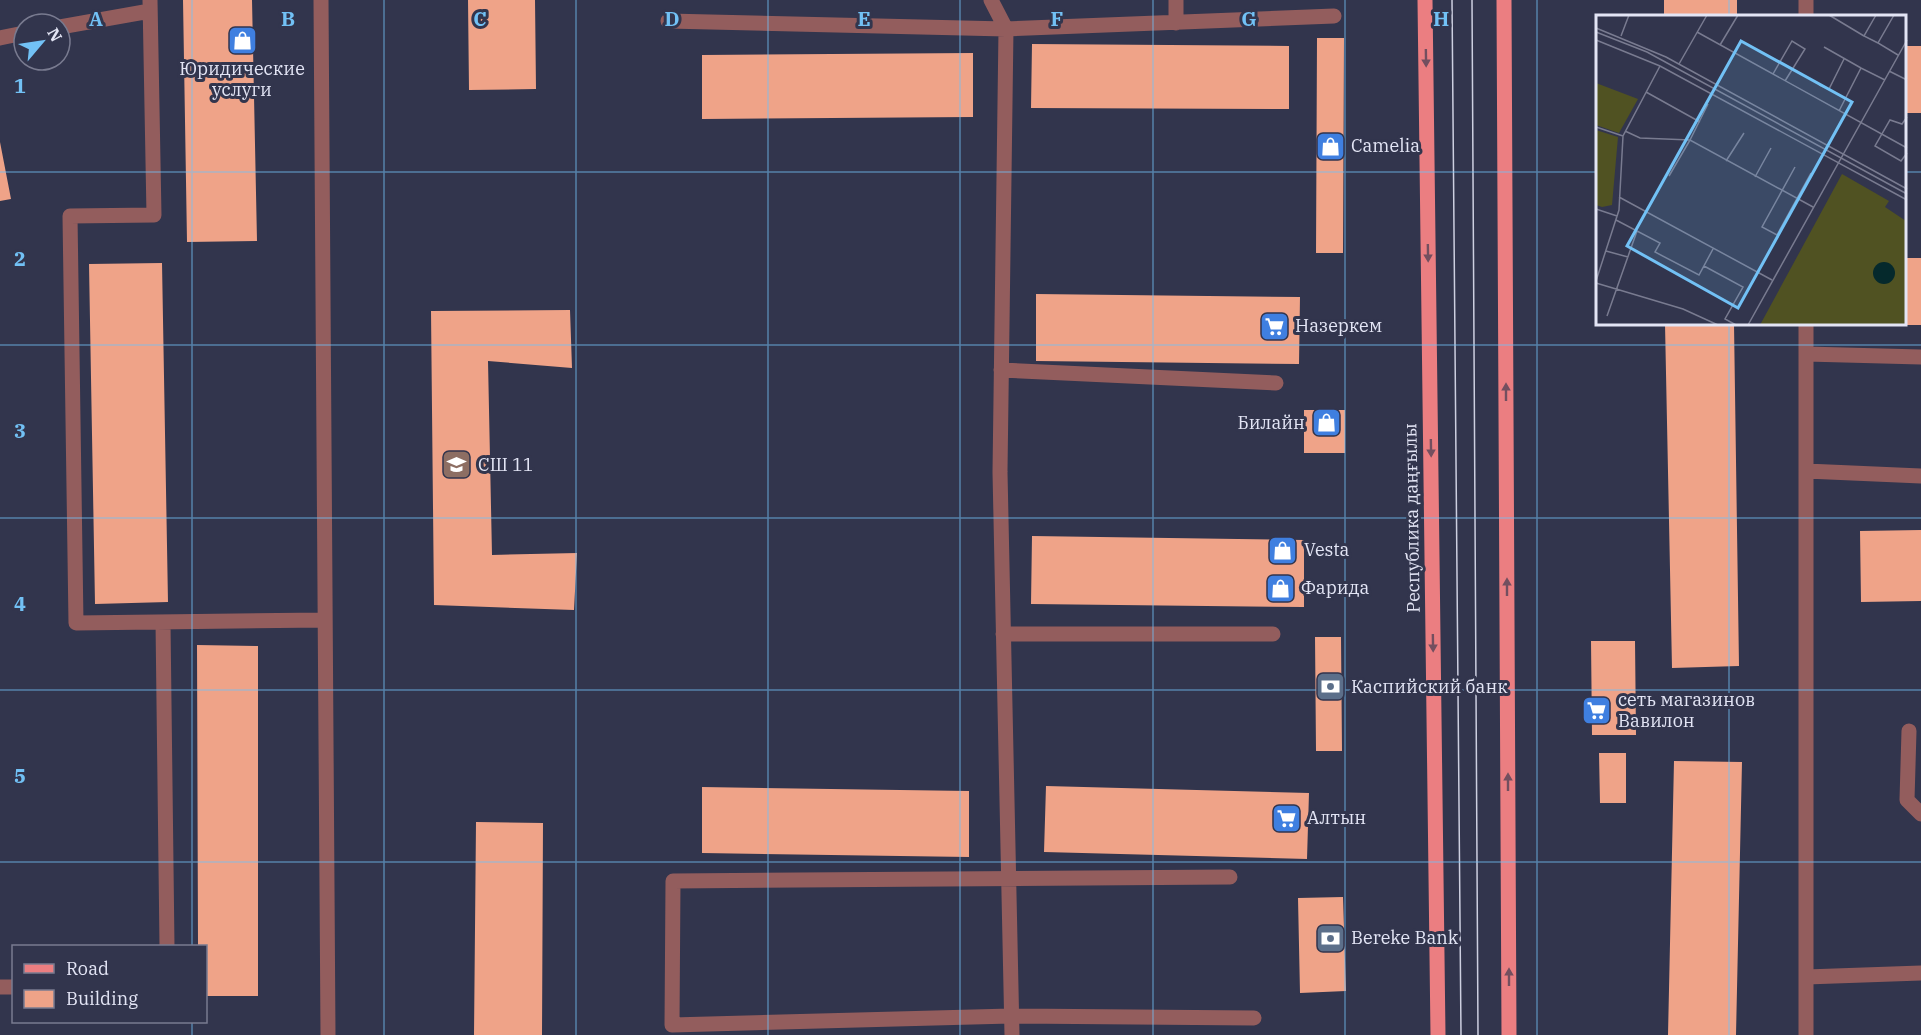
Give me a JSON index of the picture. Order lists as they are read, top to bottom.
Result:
{
  "streets": {
    "main road": ["Республика даңғылы"]
  },
  "places": {
    "shop": [
      "Юридические услуги",
      "Camelia",
      "Билайн",
      "Vesta",
      "Фарида"
    ],
    "supermarket": ["Назеркем", "сеть магазинов Вавилон", "Алтын"],
    "school or university": ["СШ 11"],
    "bank": ["Каспийский банк", "Bereke Bank"]
  },
  "legend": ["Road", "Building"],
  "north": "top right",
  "grid": {
    "columns": [
      "A",
      "B",
      "C",
      "D",
      "E",
      "F",
      "G",
      "H"
    ],
    "rows": [
      "1",
      "2",
      "3",
      "4",
      "5"
    ]
  }
}
